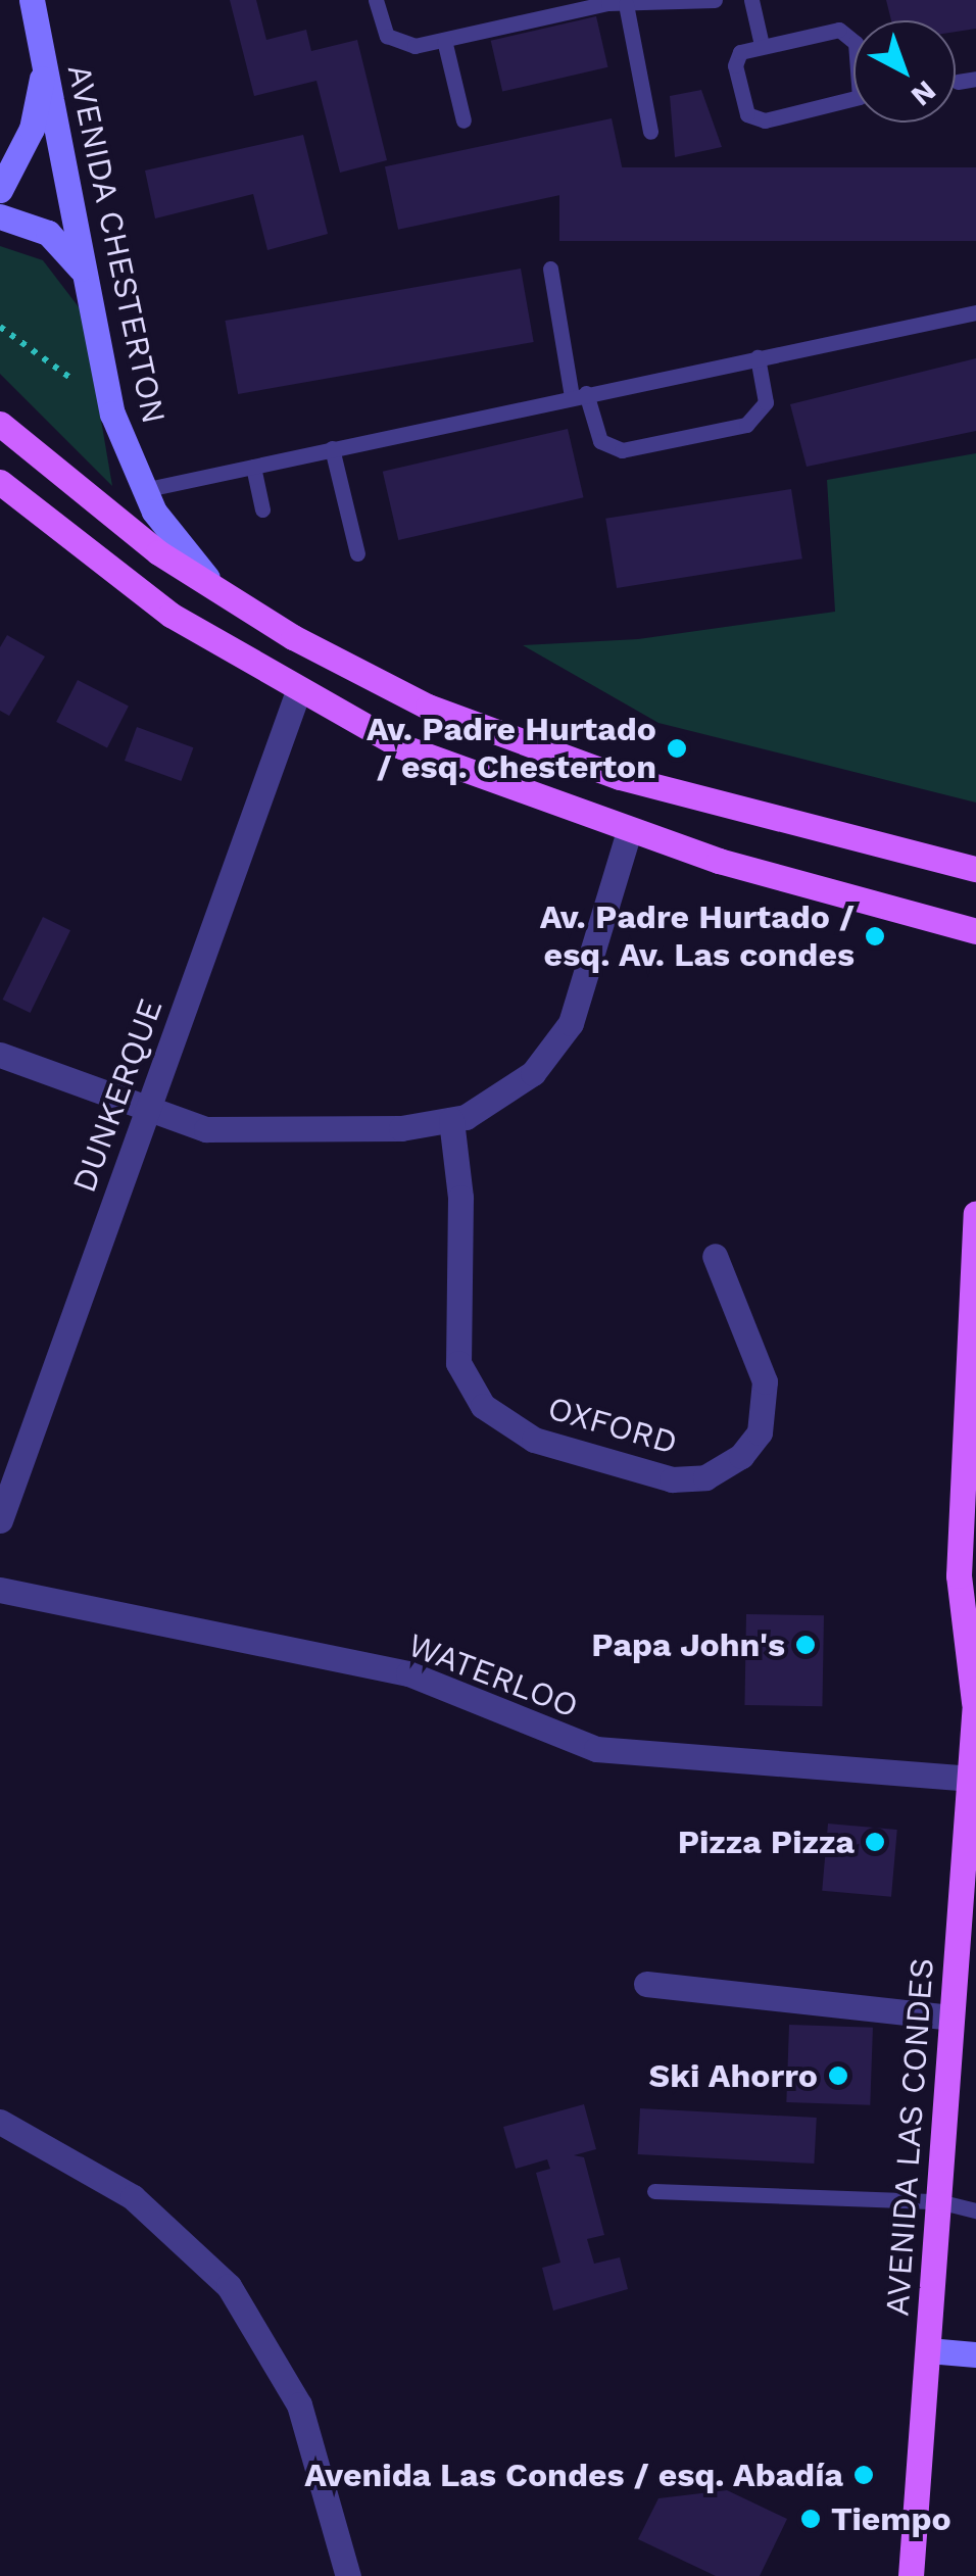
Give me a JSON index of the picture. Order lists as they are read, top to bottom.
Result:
{
  "streets": {
    "main road": ["AVENIDA CHESTERTON", "AVENIDA LAS CONDES"],
    "street": ["DUNKERQUE", "OXFORD", "WATERLOO"]
  },
  "crossings": [
    ["WATERLOO", "AVENIDA LAS CONDES"]
  ],
  "places": [
    "Av. Padre Hurtado / esq. Chesterton",
    "Av. Padre Hurtado / esq. Av. Las condes",
    "Papa John's",
    "Pizza Pizza",
    "Ski Ahorro",
    "Avenida Las Condes / esq. Abadía",
    "Tiempo"
  ],
  "north": "bottom right"
}
